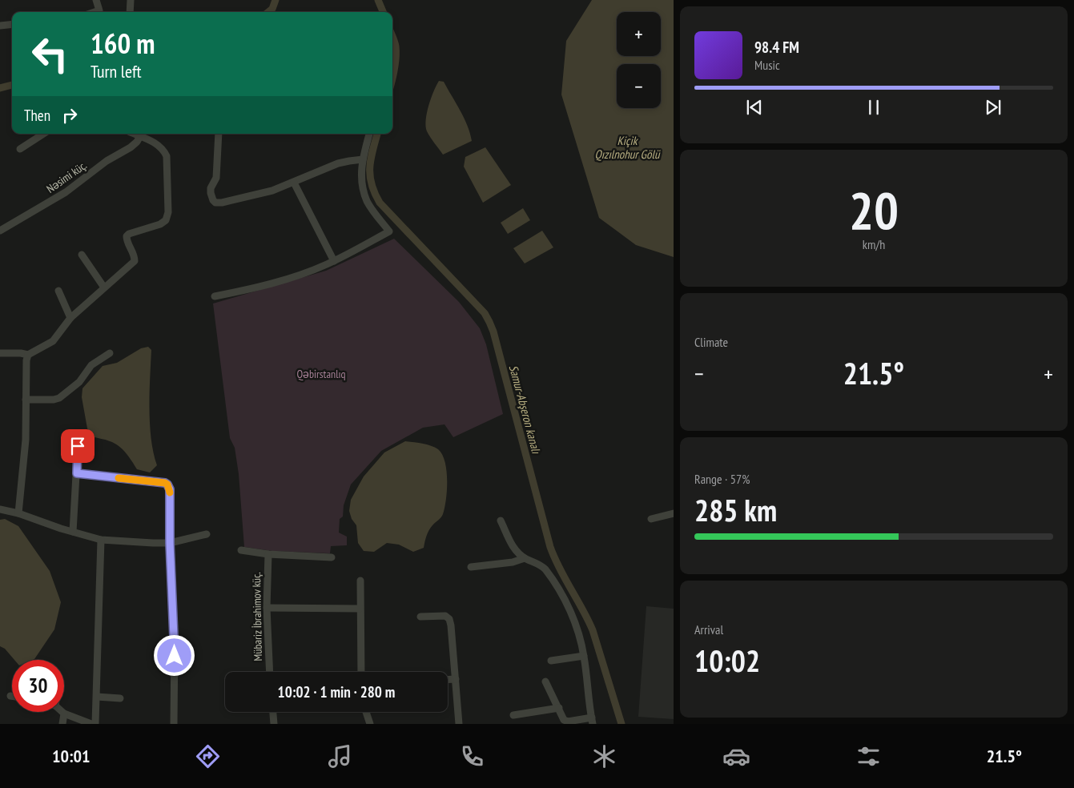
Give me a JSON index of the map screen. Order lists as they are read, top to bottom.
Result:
{
  "streets": {
    "street": ["Nəsimi küç.", "Mübariz İbrahimov küç."]
  },
  "water": ["Kiçik Qızılnohur Gölü", "Samur-Abşeron kanalı"],
  "parks": ["Qəbirstanlıq"],
  "page": {
    "map_buttons": ["+", "−"],
    "turn": ["160 m", "Turn left"],
    "song": ["98.4 FM", "Music"],
    "then": "Then",
    "tile": [
      ["20", "km/h"],
      "Climate",
      ["Range · 57%", "285 km"],
      ["Arrival", "10:02"]
    ],
    "heat": ["−", "21.5°", "+"],
    "limit": "30",
    "trip": "10:02 · 1 min · 280 m",
    "tabs": ["10:01", "21.5°"]
  }
}
